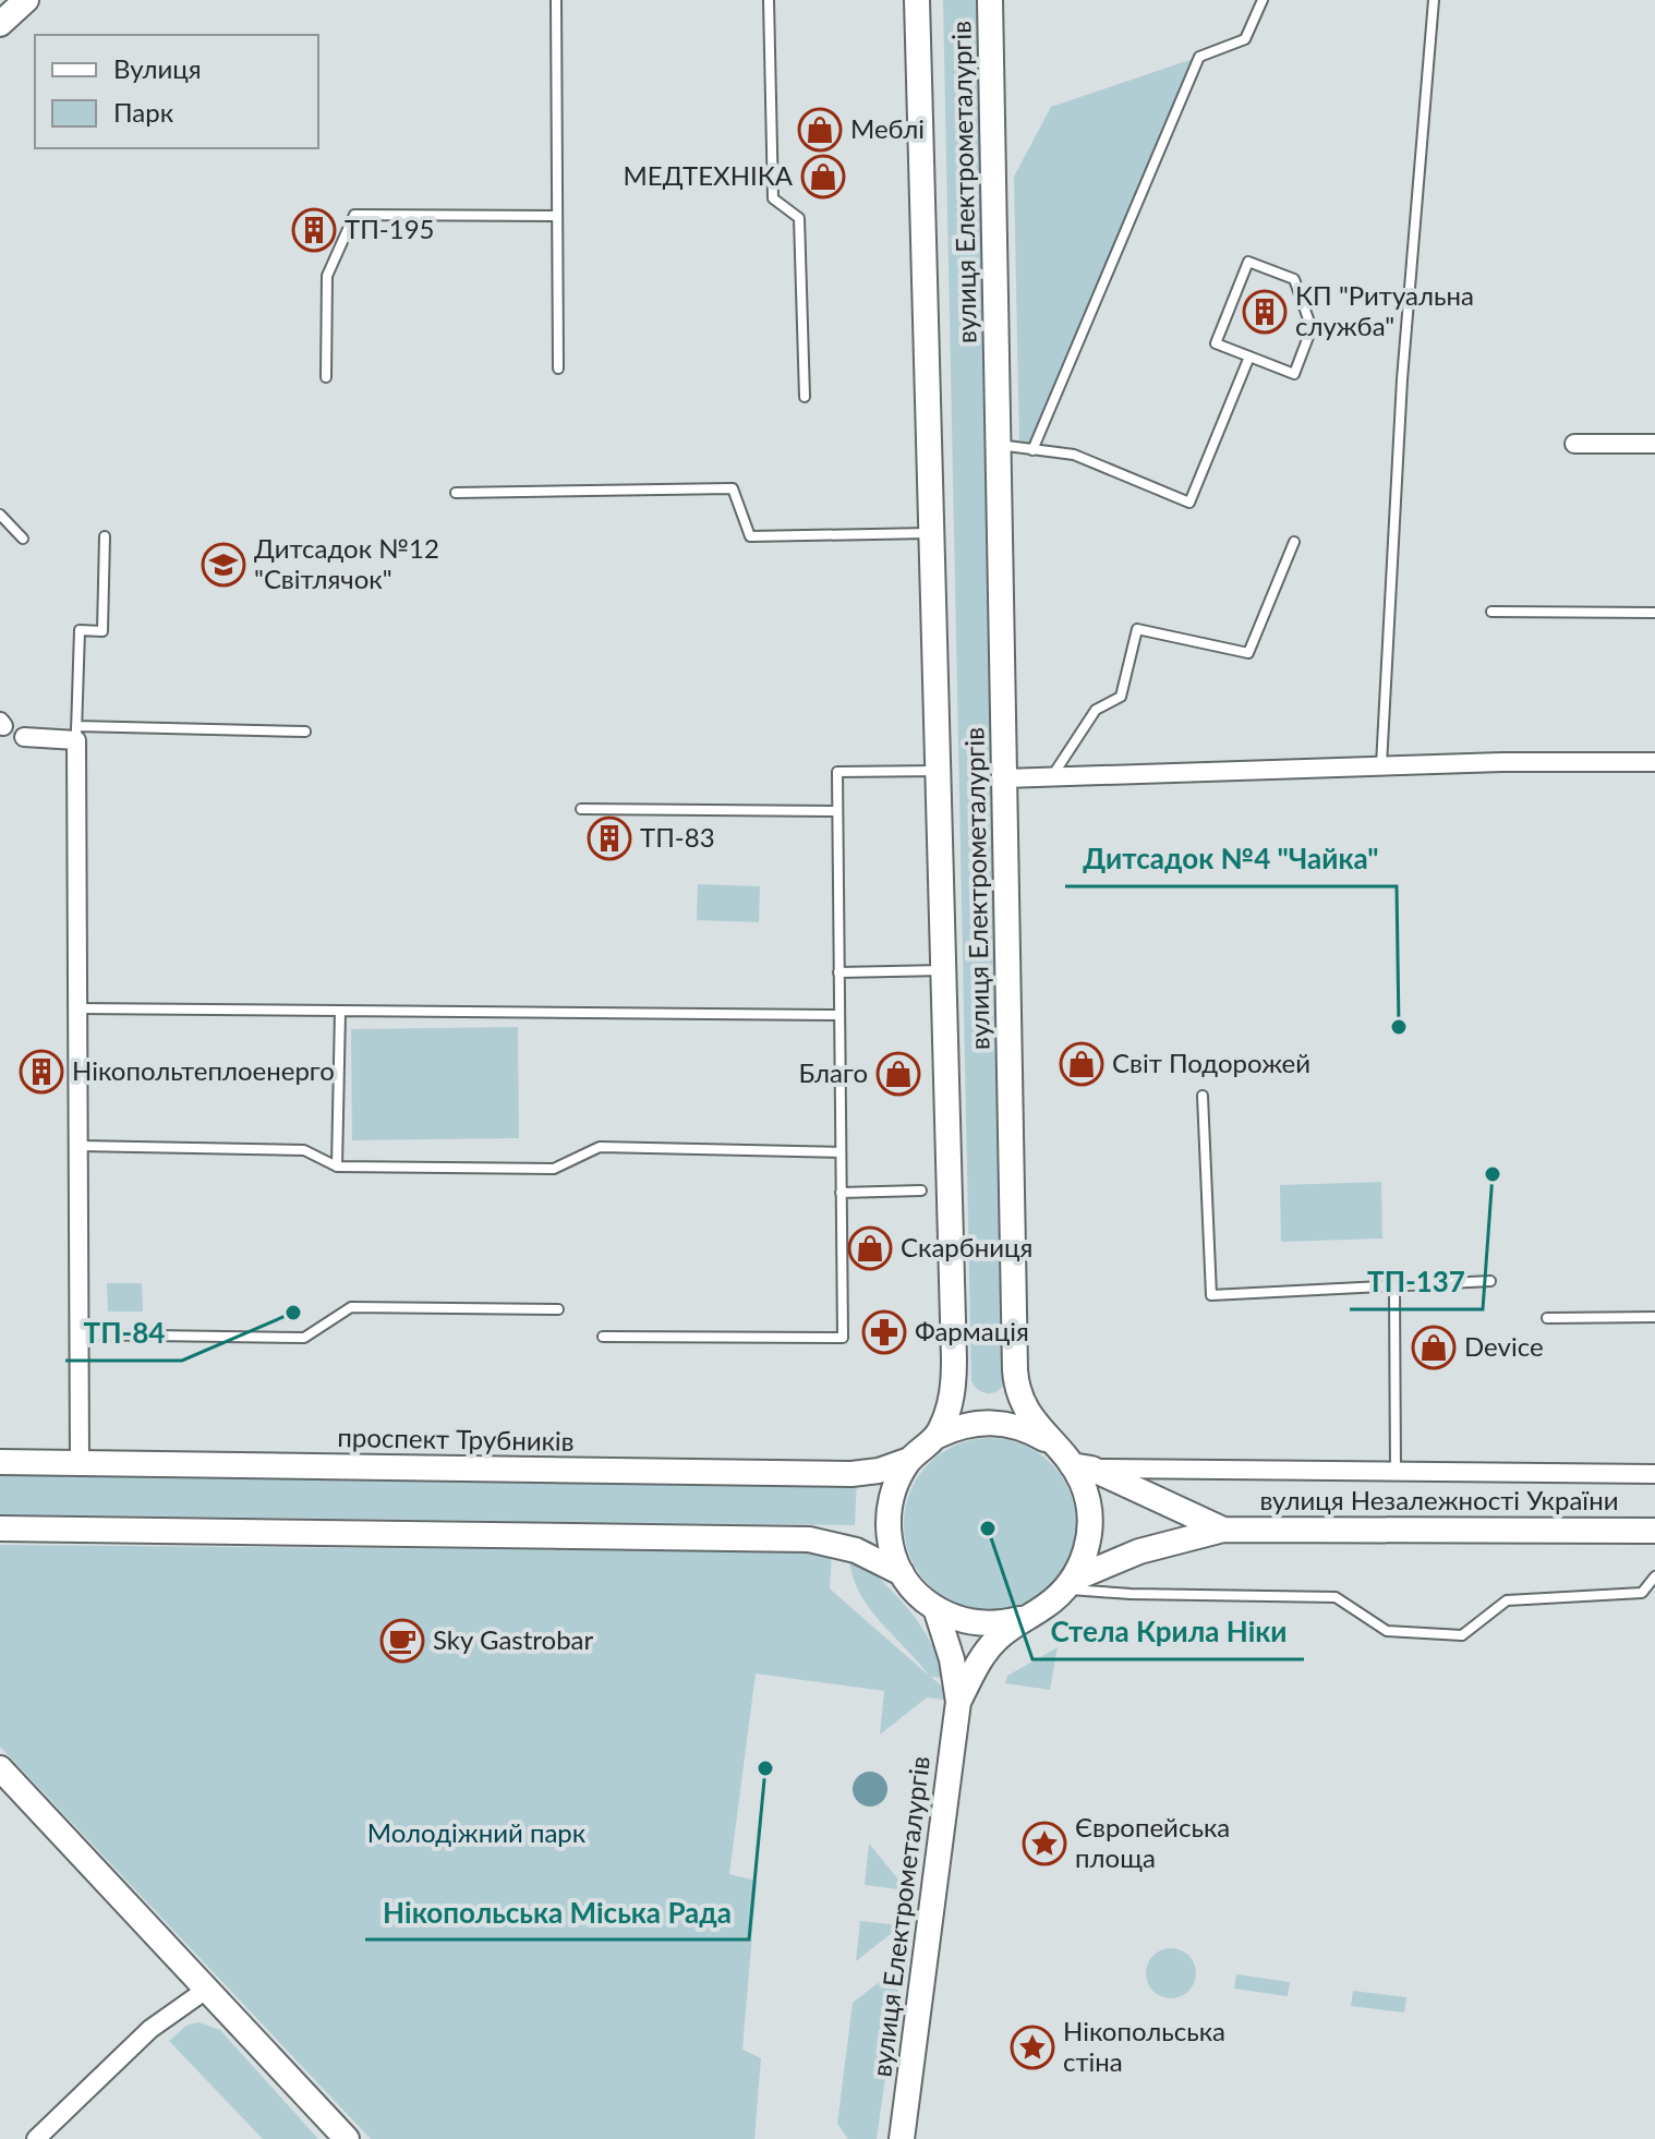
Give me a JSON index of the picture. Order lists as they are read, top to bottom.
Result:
{
  "streets": {
    "main road": ["вулиця Електрометалургів", "проспект Трубників", "вулиця Незалежності України"]
  },
  "crossings": [
    ["вулиця Електрометалургів", "проспект Трубників"]
  ],
  "parks": ["Молодіжний парк"],
  "places": {
    "shop": [
      "Меблі",
      "МЕДТЕХНІКА",
      "Світ Подорожей",
      "Благо",
      "Скарбниця",
      "Device"
    ],
    "building": [
      "ТП-195",
      "КП \"Ритуальна служба\"",
      "ТП-83",
      "Нікопольтеплоенерго"
    ],
    "school or university": ["Дитсадок №12 \"Світлячок\""],
    "other": [
      "Дитсадок №4 \"Чайка\"",
      "ТП-137",
      "ТП-84",
      "Стела Крила Ніки",
      "Нiкопольська Міська Рада"
    ],
    "pharmacy": ["Фармація"],
    "cafe": ["Sky Gastrobar"],
    "place": ["Європейська площа", "Нікопольська стіна"]
  },
  "legend": ["Вулиця", "Парк"]
}
